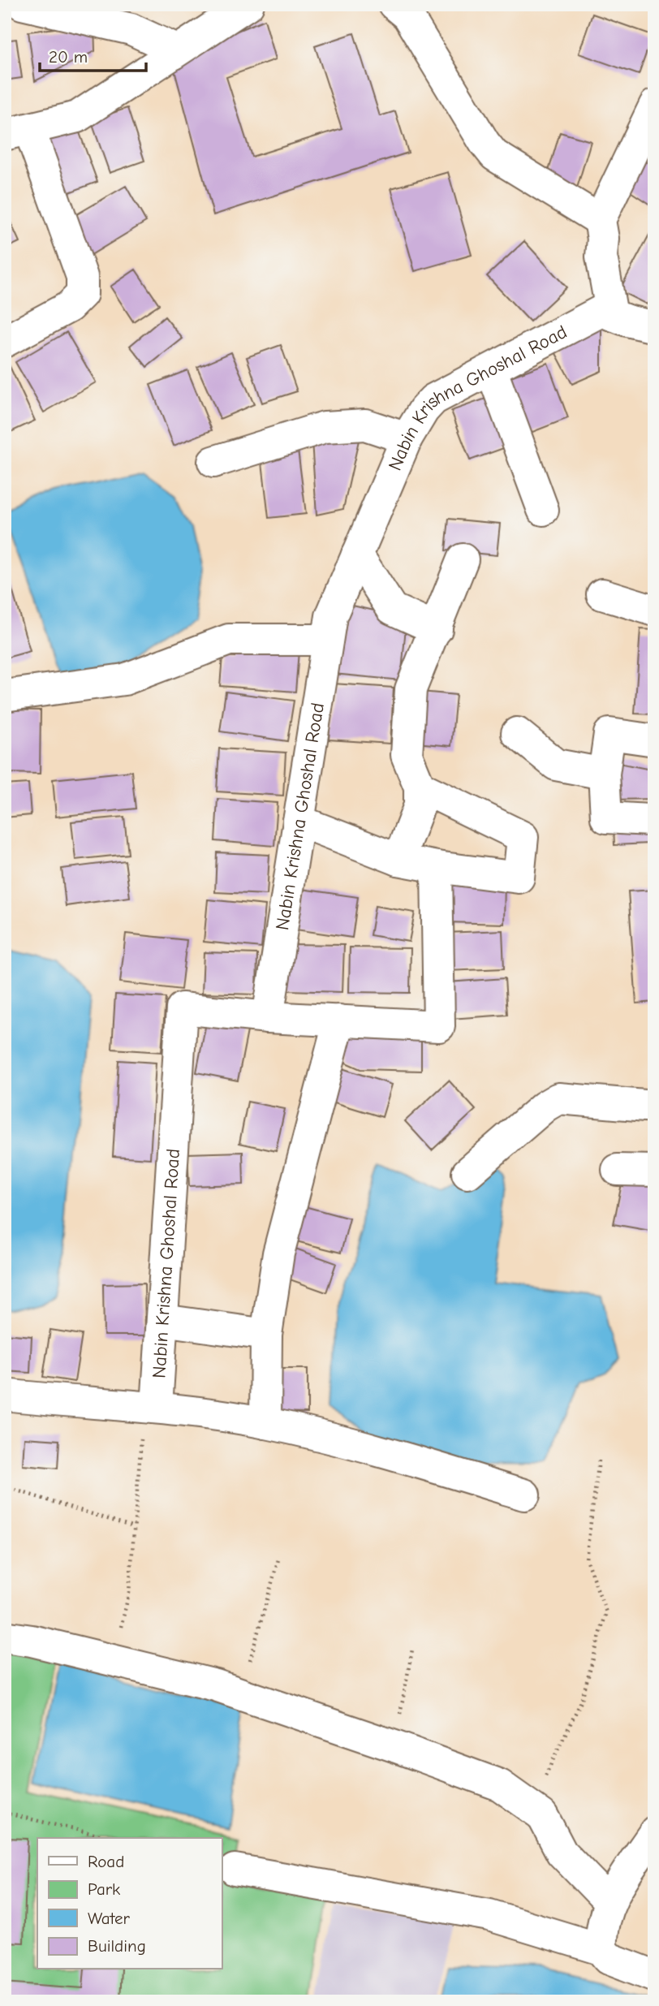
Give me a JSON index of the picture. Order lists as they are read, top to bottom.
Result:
{
  "streets": {
    "street": ["Nabin Krishna Ghoshal Road"]
  },
  "legend": [
    "Road",
    "Park",
    "Water",
    "Building"
  ],
  "scale_bar": "20 m"
}
